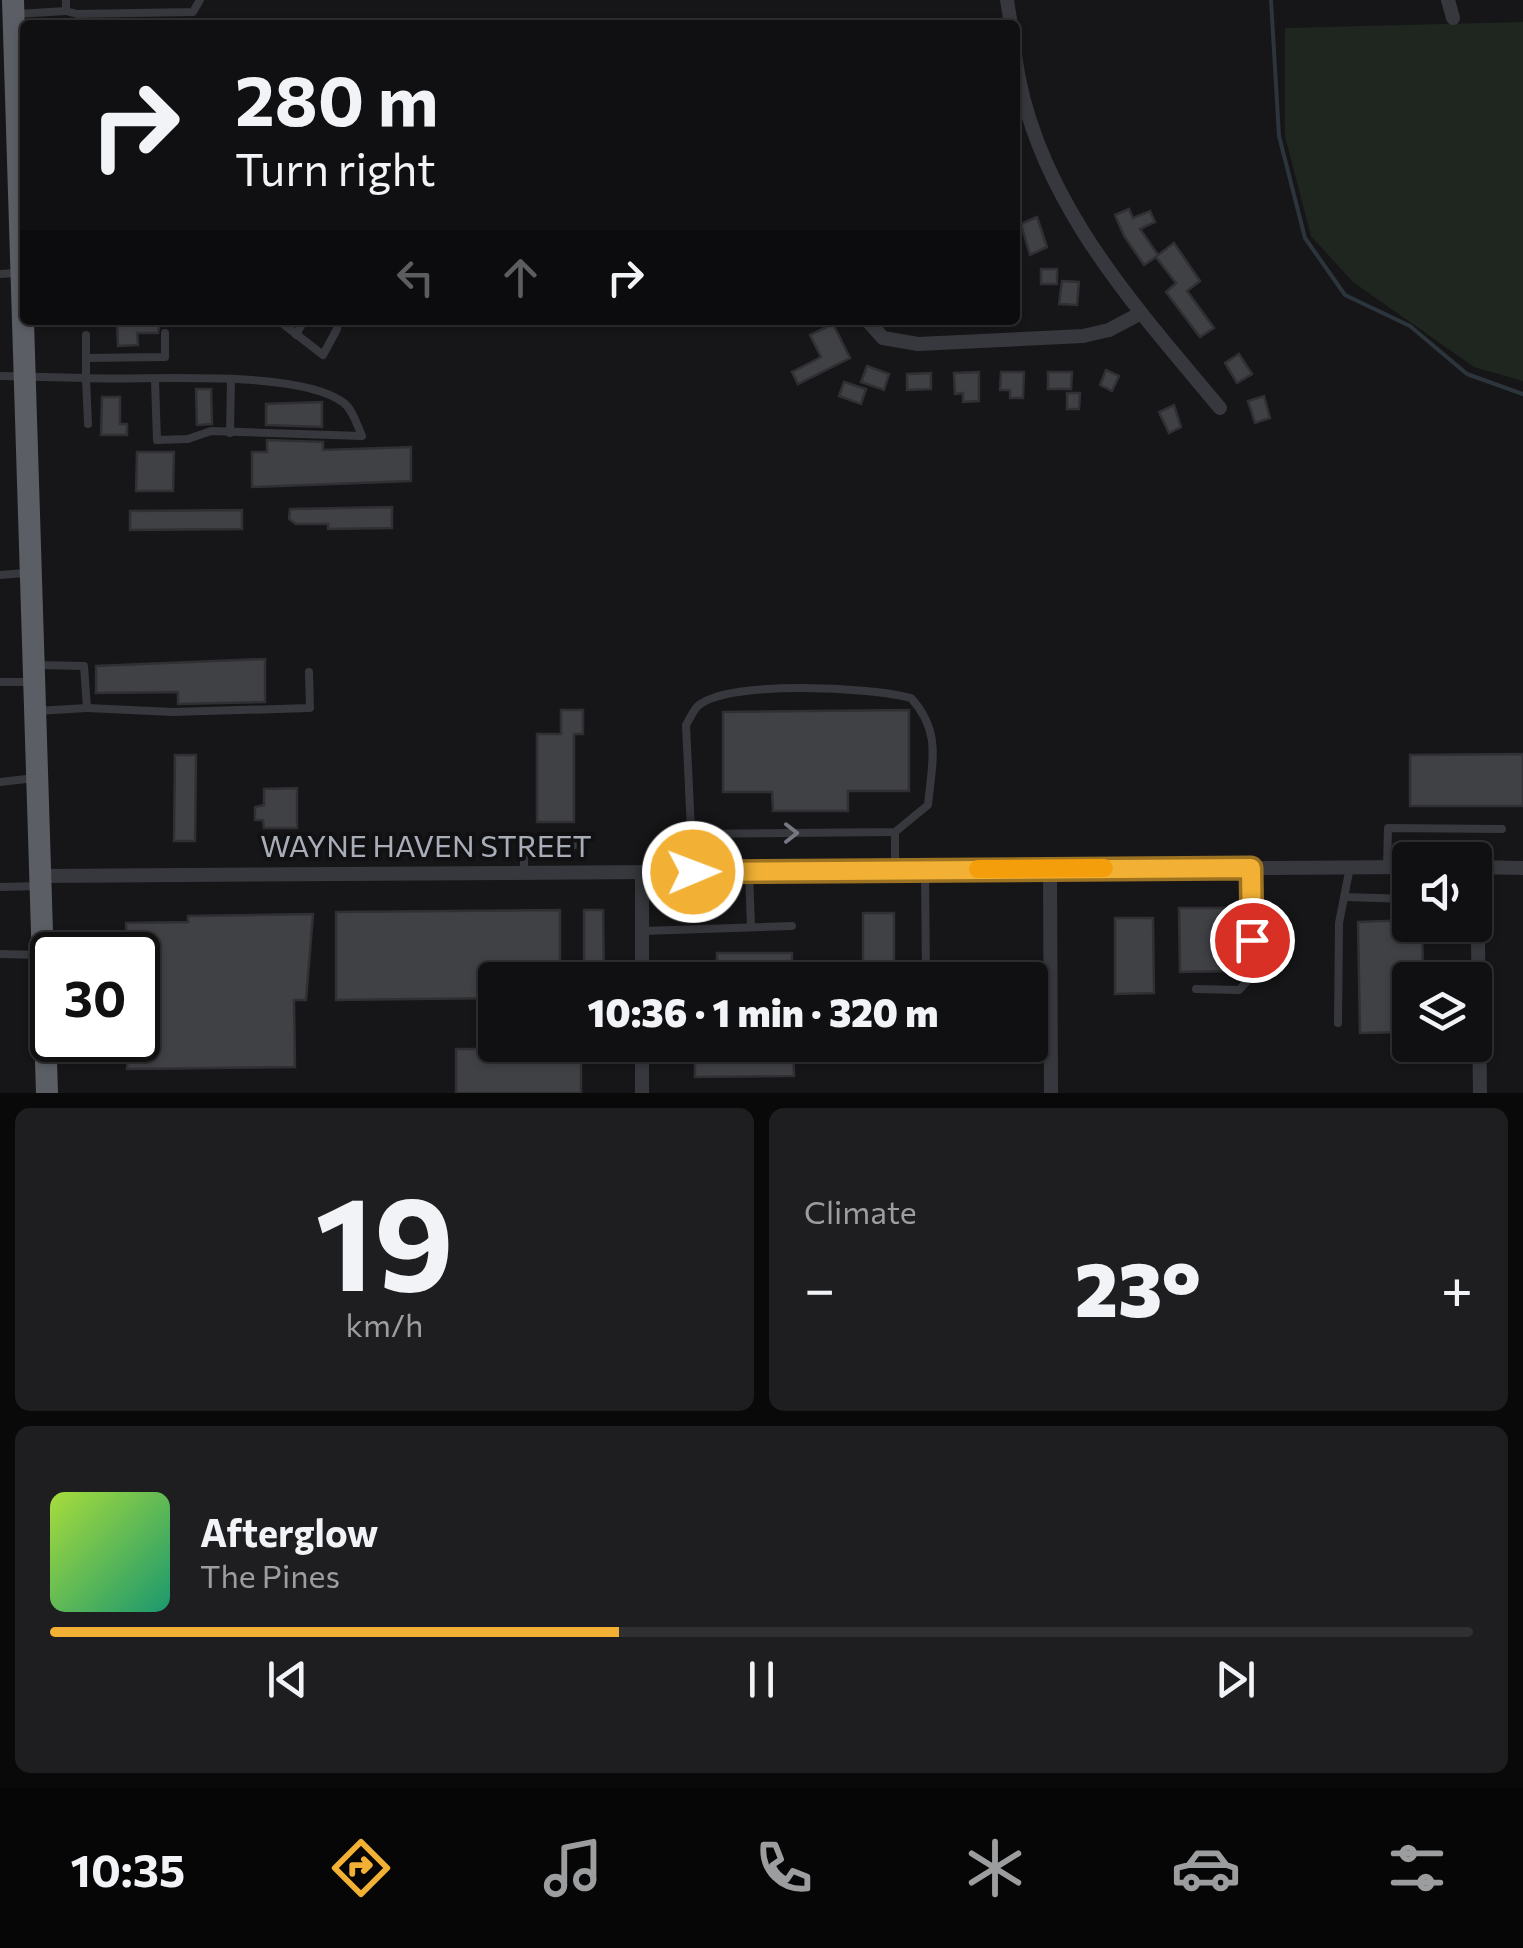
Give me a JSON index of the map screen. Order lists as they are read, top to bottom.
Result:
{
  "streets": {
    "street": ["WAYNE HAVEN STREET"]
  },
  "page": {
    "turn": ["280 m", "Turn right"],
    "limit": "30",
    "trip": "10:36 · 1 min · 320 m",
    "tile": [
      ["19", "km/h"],
      "Climate"
    ],
    "heat": ["−", "23°", "+"],
    "song": ["Afterglow", "The Pines"],
    "tabs": "10:35"
  }
}
